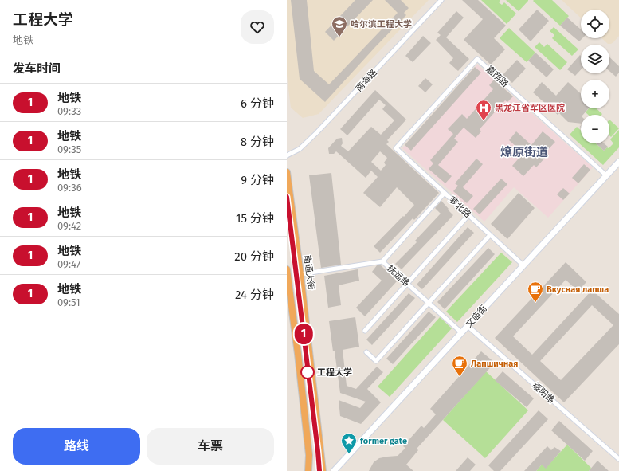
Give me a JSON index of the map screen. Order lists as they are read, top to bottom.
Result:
{
  "streets": {
    "highway": ["南通大街"],
    "main road": ["文庙街"],
    "street": [
      "嘉荫路",
      "南海路",
      "萝北路",
      "抚远路",
      "绥阳路"
    ]
  },
  "crossings": [
    ["嘉荫路", "萝北路"],
    ["嘉荫路", "文庙街"],
    ["萝北路", "文庙街"],
    ["南通大街", "抚远路"],
    ["抚远路", "文庙街"],
    ["文庙街", "绥阳路"]
  ],
  "districts": ["燎原街道"],
  "places": {
    "school or university": ["哈尔滨工程大学"],
    "hospital": ["黑龙江省军区医院"],
    "cafe": ["Вкусная лапша", "Лапшичная"],
    "other": ["工程大学"],
    "place": ["former gate"]
  },
  "lines": ["metro line 1"],
  "page": {
    "heading": [
      ["工程大学", "地铁"],
      "发车时间"
    ],
    "on_map": "1",
    "map_buttons": ["+", "−"],
    "list": [
      {
        "mark": "1",
        "name": "地铁",
        "note": "09:33",
        "value": "6 分钟"
      },
      {
        "mark": "1",
        "name": "地铁",
        "note": "09:35",
        "value": "8 分钟"
      },
      {
        "mark": "1",
        "name": "地铁",
        "note": "09:36",
        "value": "9 分钟"
      },
      {
        "mark": "1",
        "name": "地铁",
        "note": "09:42",
        "value": "15 分钟"
      },
      {
        "mark": "1",
        "name": "地铁",
        "note": "09:47",
        "value": "20 分钟"
      },
      {
        "mark": "1",
        "name": "地铁",
        "note": "09:51",
        "value": "24 分钟"
      }
    ],
    "buttons": ["路线", "车票"]
  }
}
